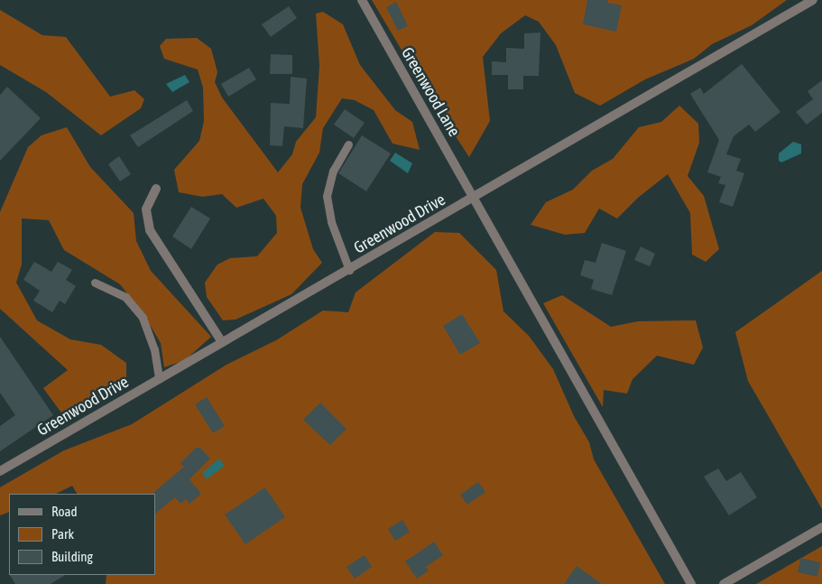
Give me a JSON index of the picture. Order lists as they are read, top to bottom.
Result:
{
  "streets": {
    "street": ["Greenwood Lane", "Greenwood Drive"]
  },
  "crossings": [
    ["Greenwood Lane", "Greenwood Drive"]
  ],
  "legend": ["Road", "Park", "Building"]
}
